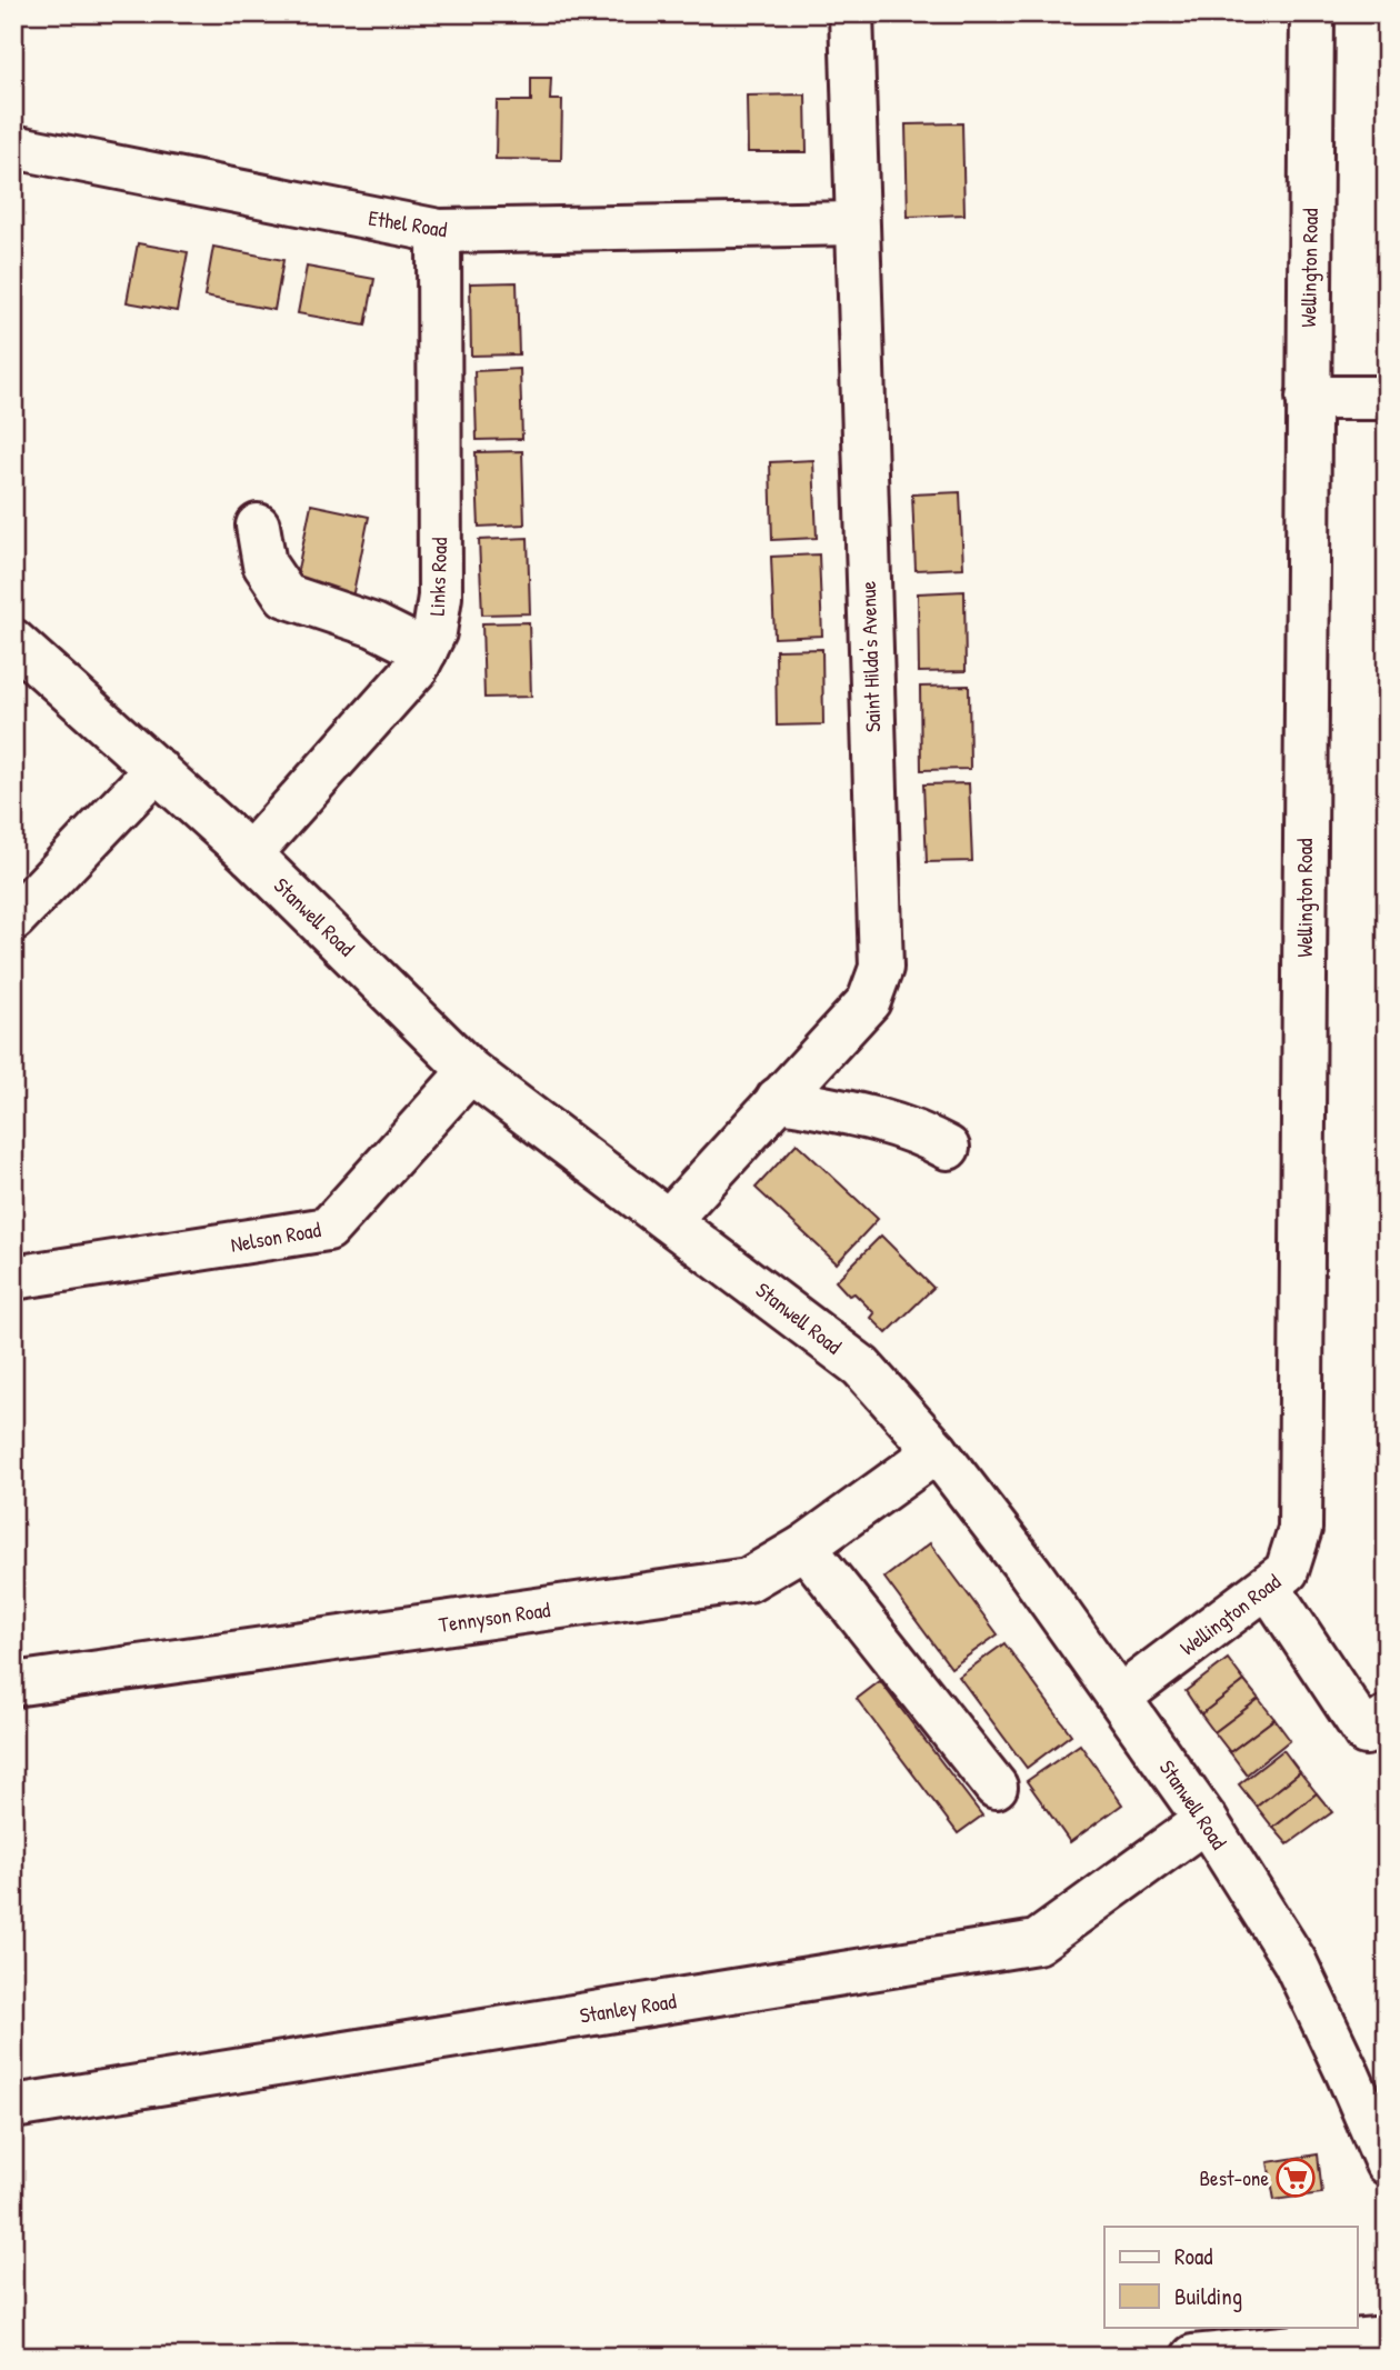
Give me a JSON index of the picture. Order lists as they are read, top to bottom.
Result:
{
  "streets": {
    "street": [
      "Ethel Road",
      "Wellington Road",
      "Links Road",
      "Saint Hilda's Avenue",
      "Stanwell Road",
      "Nelson Road",
      "Tennyson Road",
      "Stanley Road"
    ]
  },
  "crossings": [
    ["Ethel Road", "Links Road"],
    ["Ethel Road", "Saint Hilda's Avenue"],
    ["Wellington Road", "Stanwell Road"],
    ["Links Road", "Stanwell Road"],
    ["Saint Hilda's Avenue", "Stanwell Road"],
    ["Stanwell Road", "Nelson Road"],
    ["Stanwell Road", "Tennyson Road"],
    ["Stanwell Road", "Stanley Road"]
  ],
  "places": {
    "supermarket": ["Best-one"]
  },
  "legend": ["Road", "Building"]
}
